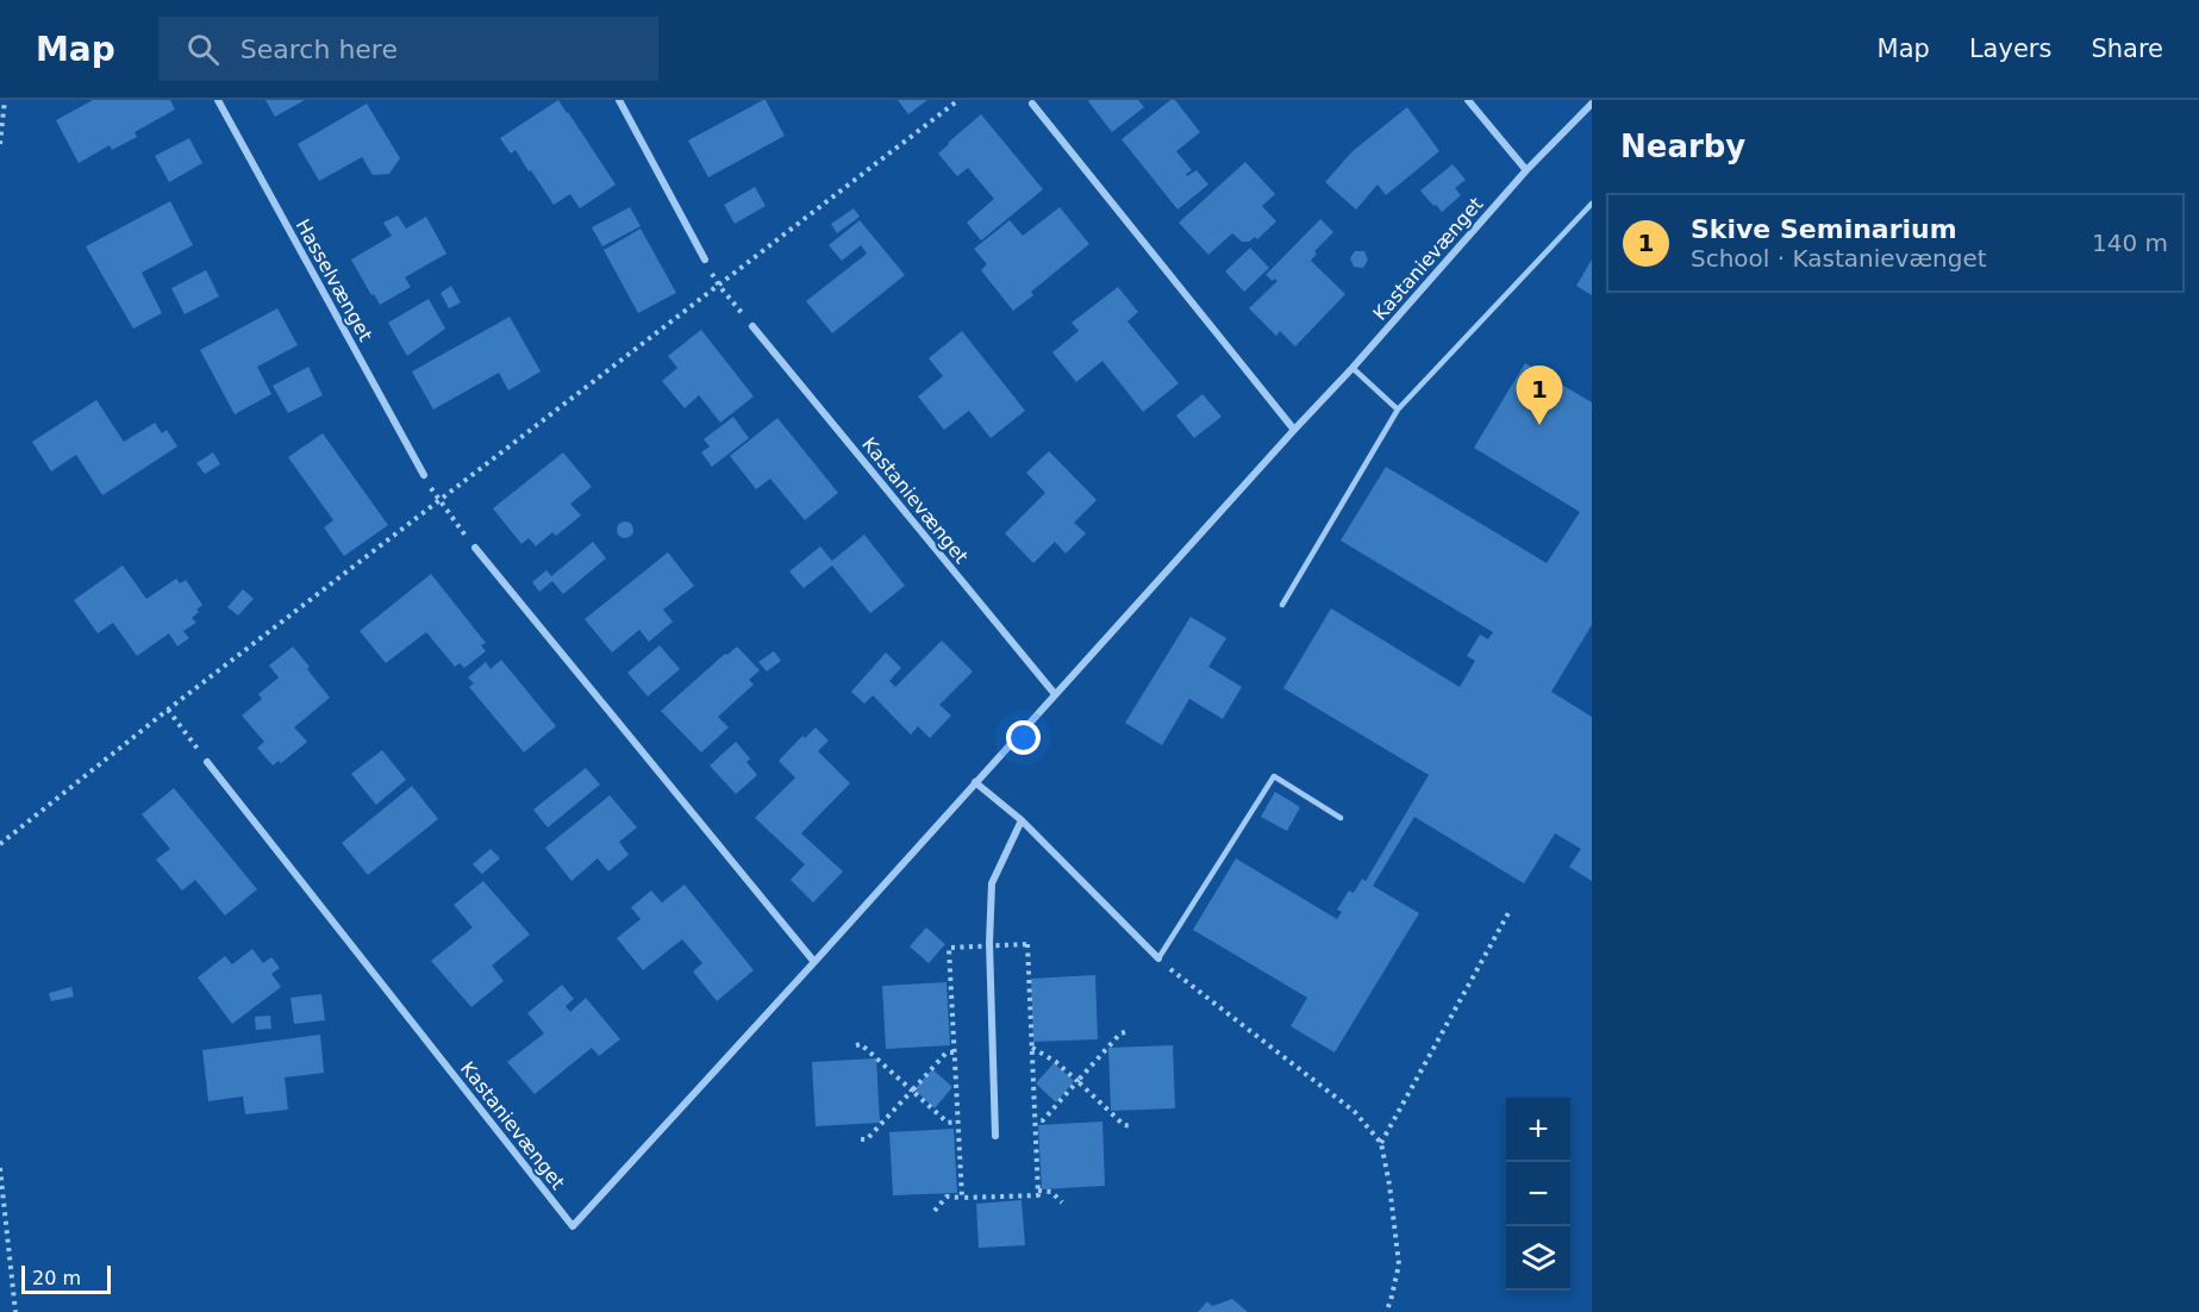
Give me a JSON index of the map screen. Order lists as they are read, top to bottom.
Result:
{
  "streets": {
    "street": ["Kastanievænget", "Hasselvænget"]
  },
  "scale_bar": "20 m",
  "page": {
    "header": "Map",
    "search": "Search here",
    "nav": ["Map", "Layers", "Share"],
    "heading": "Nearby",
    "list": [
      {
        "mark": "1",
        "name": "Skive Seminarium",
        "note": "School · Kastanievænget",
        "value": "140 m"
      }
    ],
    "pins": "1",
    "map_buttons": ["+", "−"],
    "scale": "20 m"
  }
}
